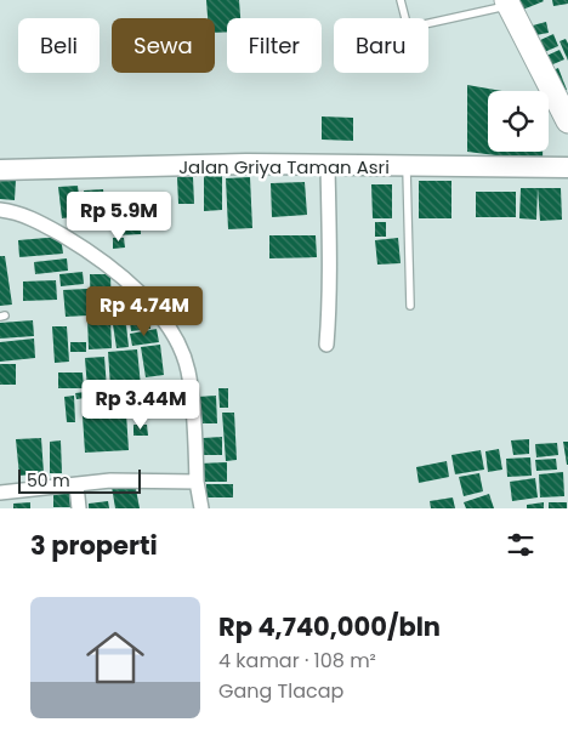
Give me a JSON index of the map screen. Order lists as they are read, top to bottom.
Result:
{
  "streets": {
    "street": ["Jalan Griya Taman Asri"]
  },
  "scale_bar": "50 m",
  "page": {
    "chip": [
      "Beli",
      "Sewa",
      "Filter",
      "Baru"
    ],
    "price": ["Rp 5.9M", "Rp 4.74M", "Rp 3.44M"],
    "scale": "50 m",
    "heading": "3 properti",
    "list": [
      {
        "name": "Rp 4,740,000/bln",
        "note": "4 kamar · 108 m² · Gang Tlacap"
      }
    ]
  }
}
